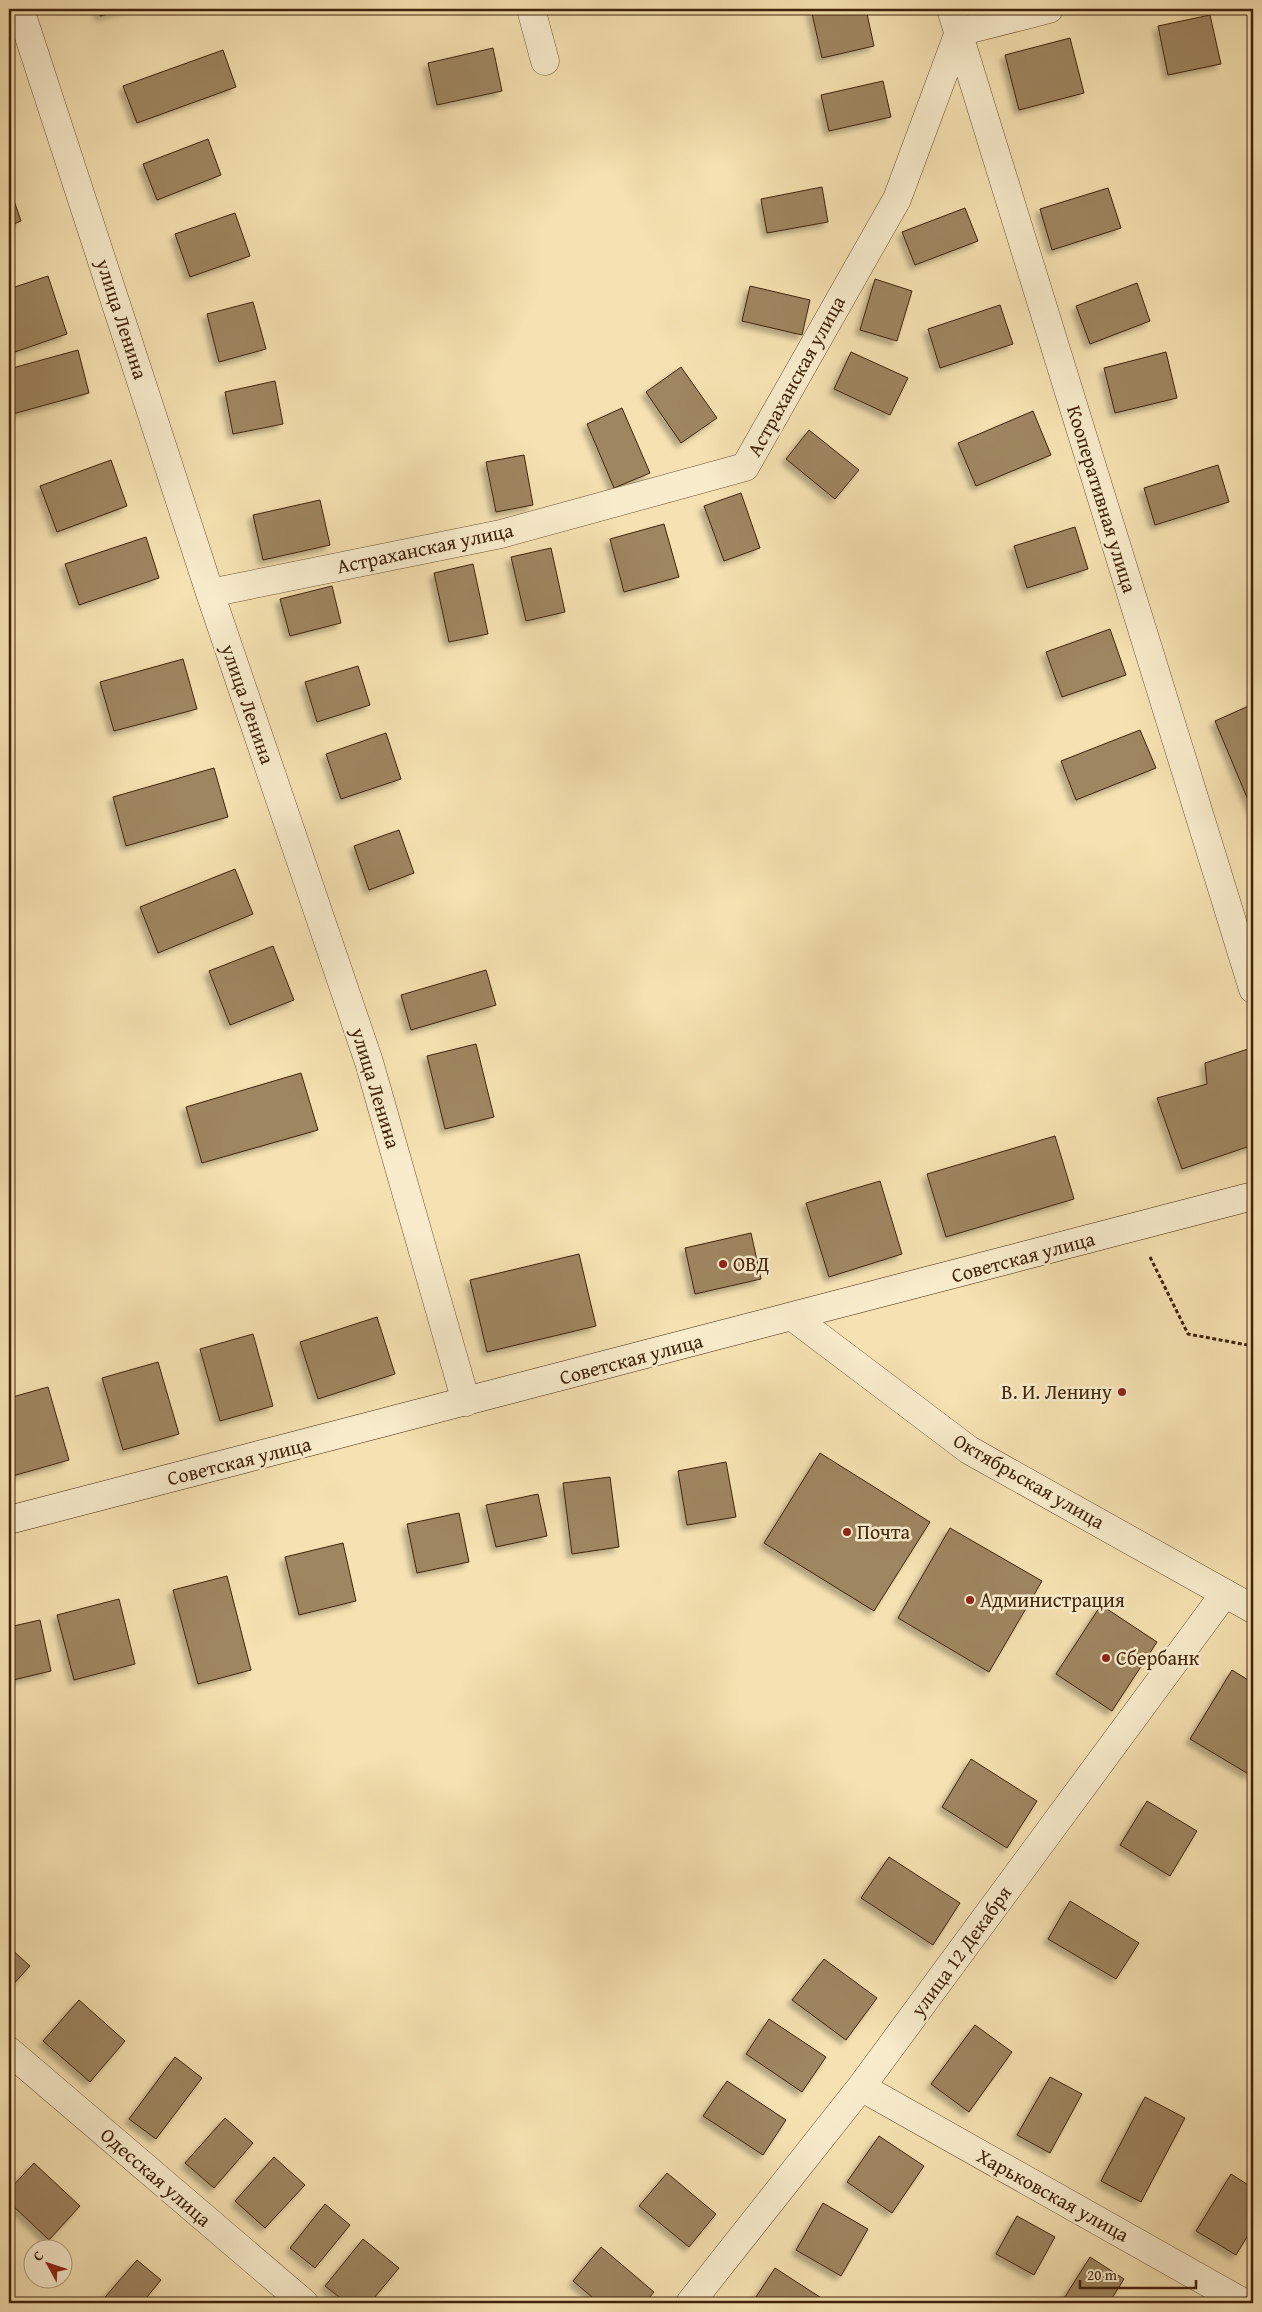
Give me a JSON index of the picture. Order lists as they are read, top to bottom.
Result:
{
  "streets": {
    "street": [
      "улица Ленина",
      "Астраханская улица",
      "Кооперативная улица",
      "Советская улица",
      "Октябрьская улица",
      "улица 12 Декабря",
      "Одесская улица",
      "Харьковская улица"
    ]
  },
  "crossings": [
    ["улица Ленина", "Астраханская улица"],
    ["улица Ленина", "Советская улица"],
    ["Астраханская улица", "Кооперативная улица"],
    ["Советская улица", "Октябрьская улица"],
    ["Октябрьская улица", "улица 12 Декабря"],
    ["улица 12 Декабря", "Харьковская улица"]
  ],
  "places": [
    "ОВД",
    "В. И. Ленину",
    "Почта",
    "Администрация",
    "Сбербанк"
  ],
  "scale_bar": "20 m",
  "north": "top left"
}
